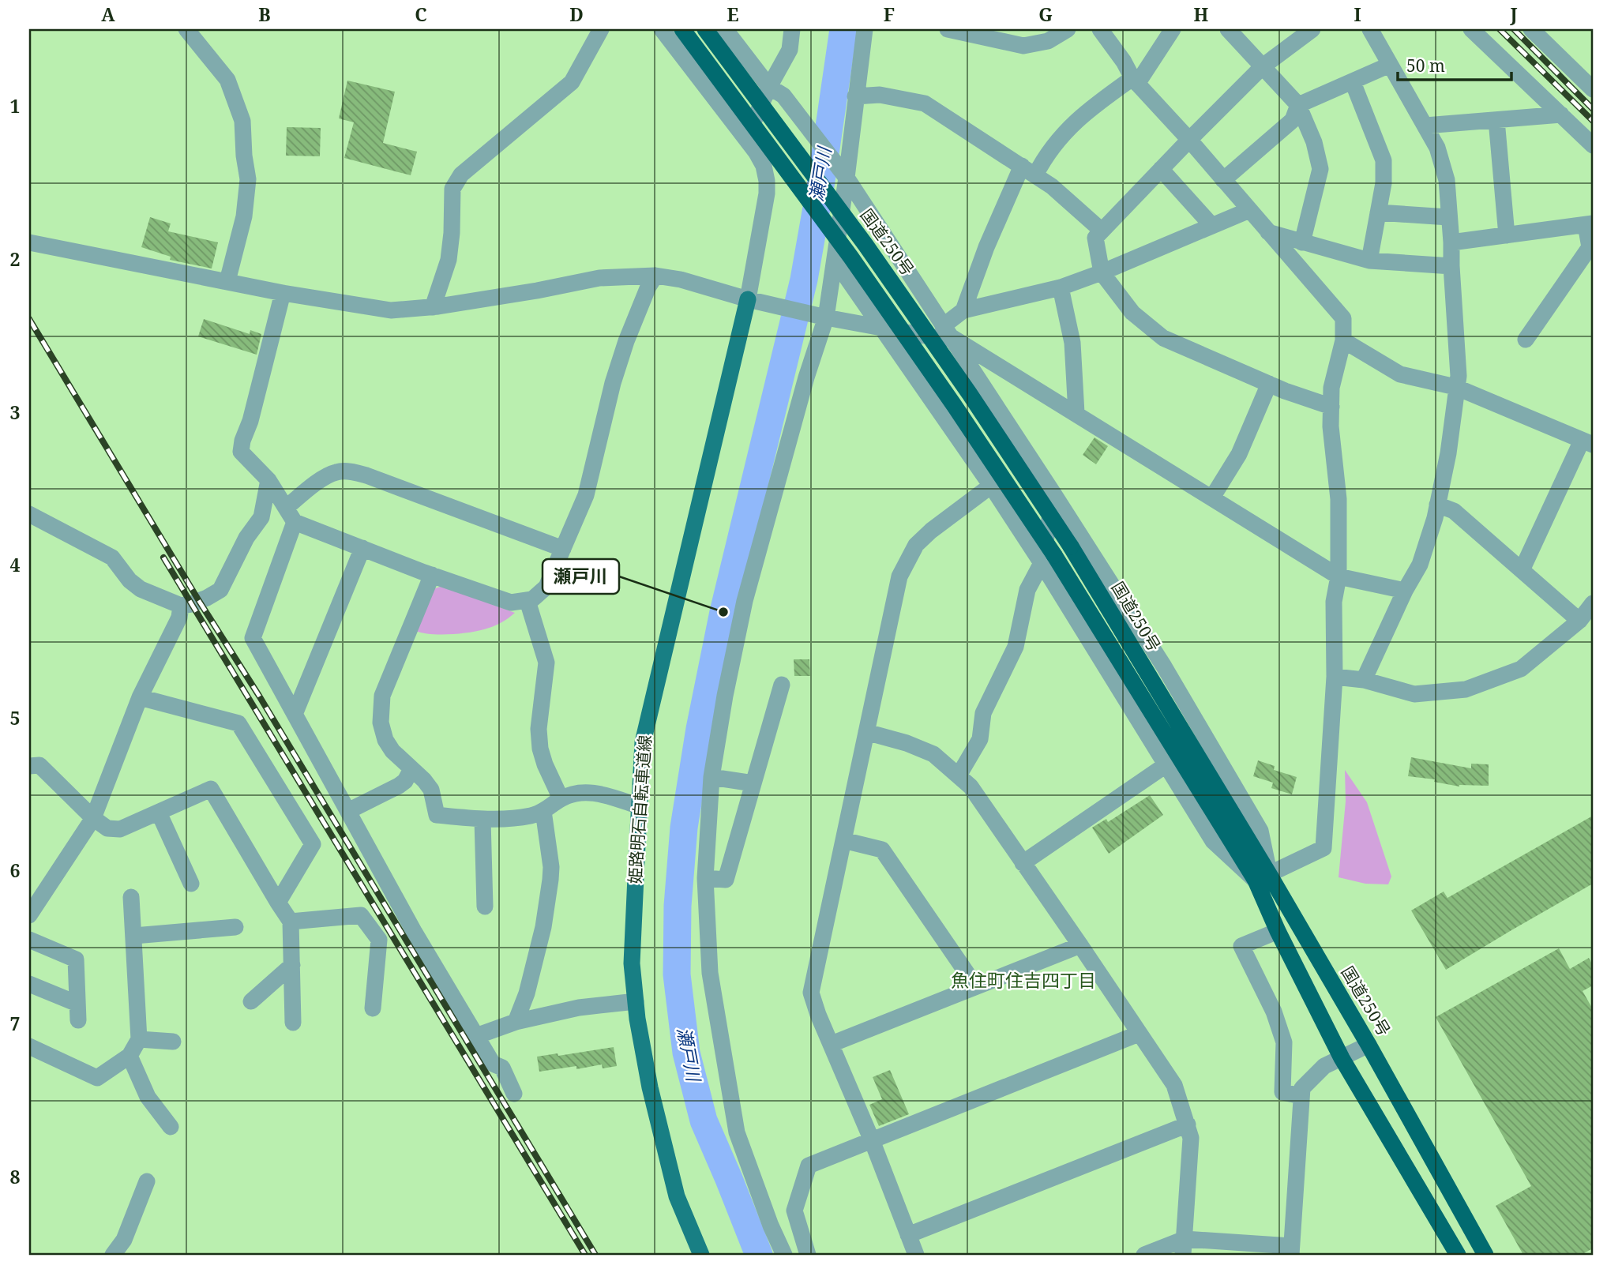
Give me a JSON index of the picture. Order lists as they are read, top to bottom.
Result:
{
  "streets": {
    "highway": ["国道250号"],
    "main road": ["姫路明石自転車道線"]
  },
  "districts": ["魚住町住吉四丁目"],
  "water": ["瀬戸川"],
  "places": ["瀬戸川"],
  "scale_bar": "50 m",
  "grid": {
    "columns": [
      "A",
      "B",
      "C",
      "D",
      "E",
      "F",
      "G",
      "H",
      "I",
      "J"
    ],
    "rows": [
      "1",
      "2",
      "3",
      "4",
      "5",
      "6",
      "7",
      "8"
    ]
  }
}
